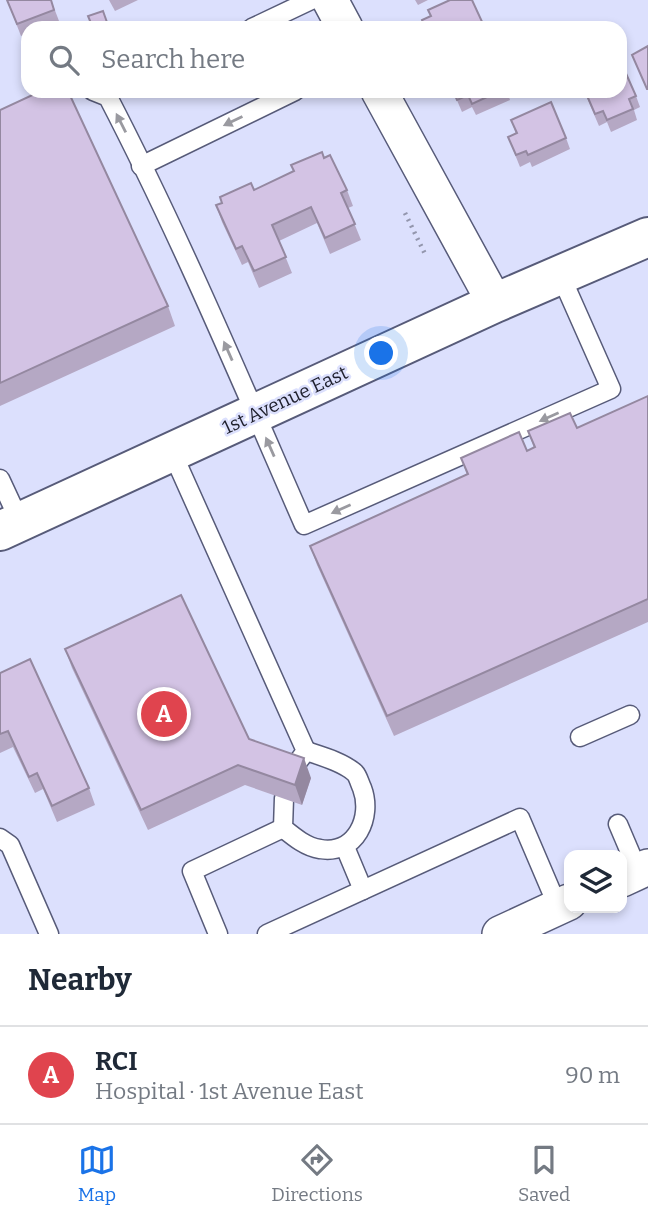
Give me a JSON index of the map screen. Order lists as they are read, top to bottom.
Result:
{
  "streets": {
    "main road": ["1st Avenue East"]
  },
  "page": {
    "search": "Search here",
    "pins": "A",
    "heading": "Nearby",
    "list": [
      {
        "mark": "A",
        "name": "RCI",
        "note": "Hospital · 1st Avenue East",
        "value": "90 m"
      }
    ],
    "nav": ["Map", "Directions", "Saved"]
  }
}
